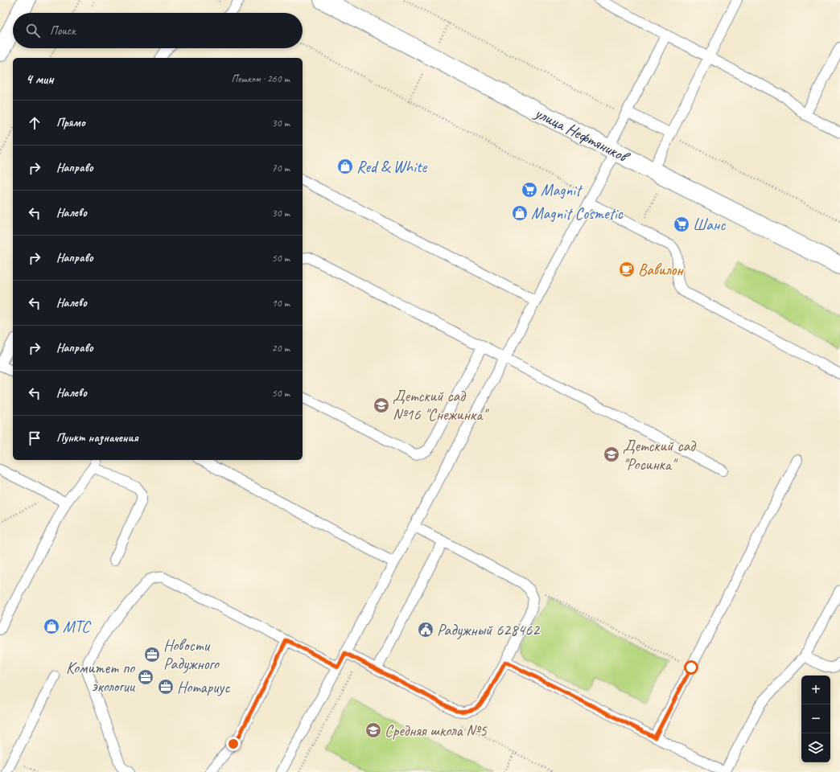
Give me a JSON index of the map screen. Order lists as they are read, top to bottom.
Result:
{
  "streets": {
    "street": ["улица Нефтяников"]
  },
  "places": {
    "shop": ["Red & White", "Magnit Cosmetic", "МТС"],
    "supermarket": ["Magnit", "Шанс"],
    "cafe": ["Вавилон"],
    "school or university": ["Детский сад №16 \"Снежинка\"", "Детский сад \"Росинка\"", "Средняя школа №5"],
    "public building": ["Радужный 628462"],
    "office": ["Новости Радужного", "Комитет по экологии", "Нотариус"]
  },
  "page": {
    "search": "Поиск",
    "heading": ["4 мин", "Пешком · 260 m"],
    "list": [
      ["Прямо", "30 m"],
      ["Направо", "70 m"],
      ["Налево", "30 m"],
      ["Направо", "50 m"],
      ["Налево", "10 m"],
      ["Направо", "20 m"],
      ["Налево", "50 m"],
      "Пункт назначения"
    ],
    "map_buttons": ["+", "−"]
  }
}
